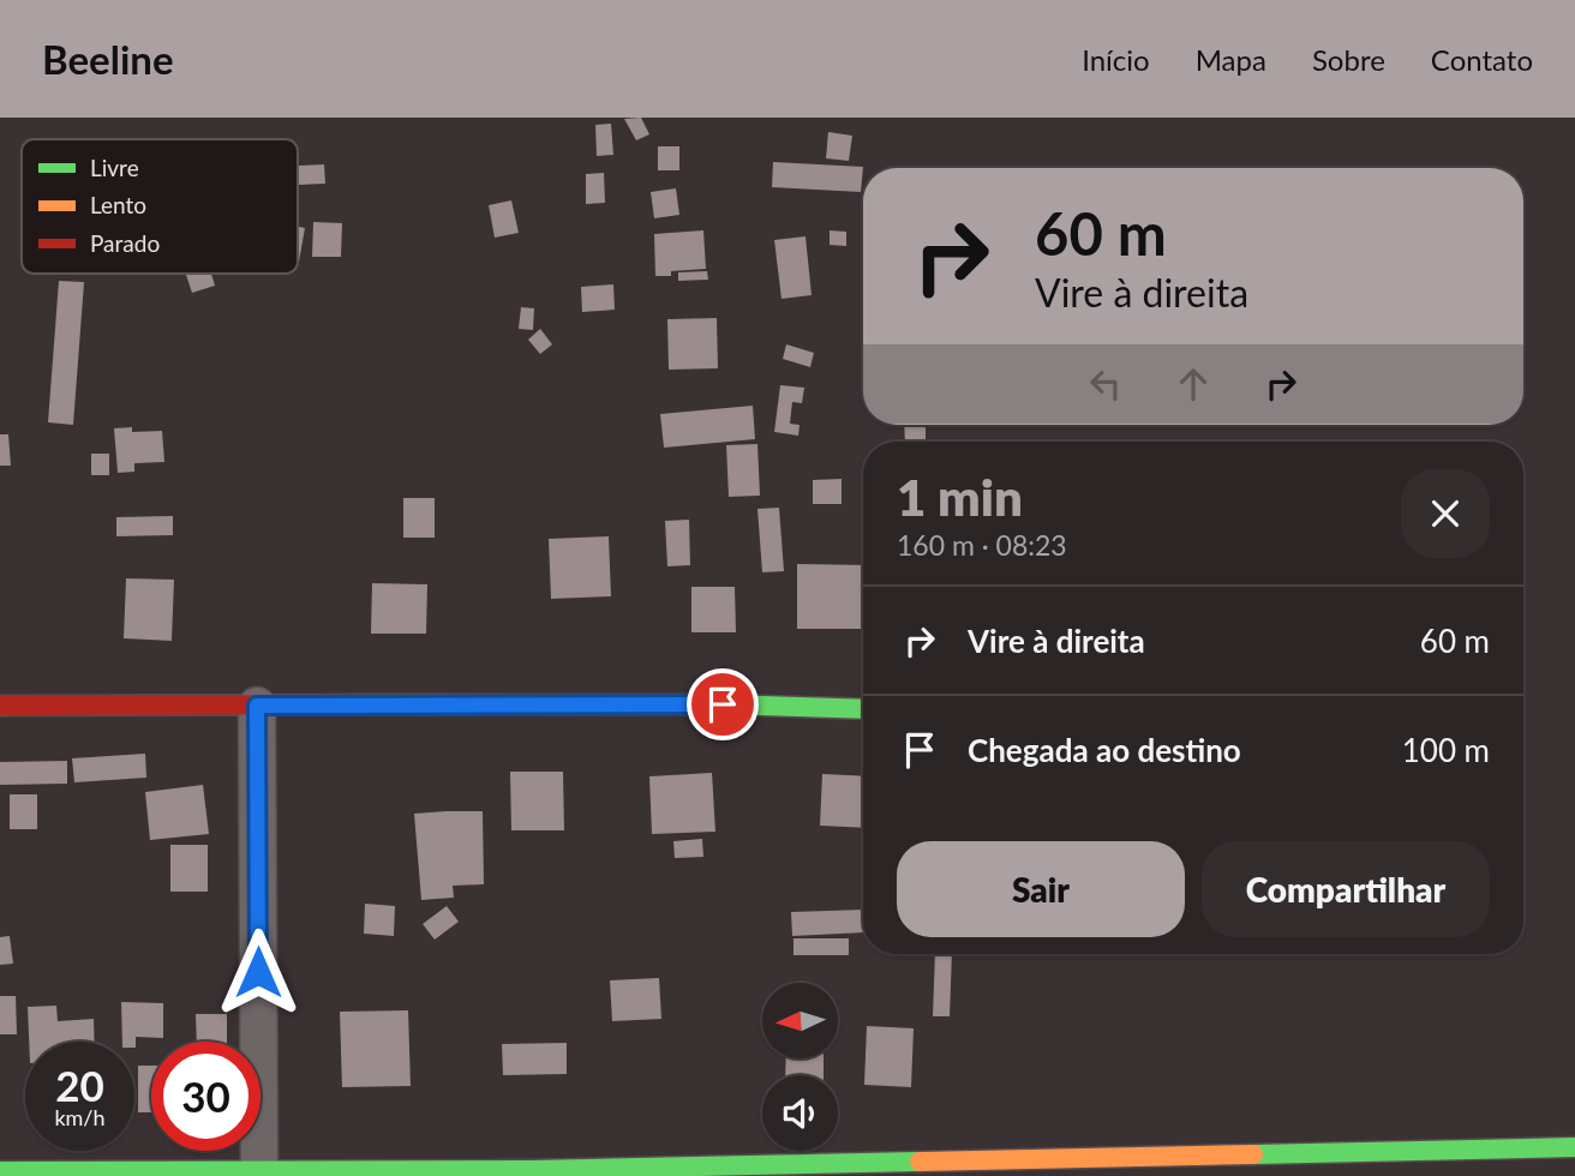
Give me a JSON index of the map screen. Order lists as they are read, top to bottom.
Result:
{
  "legend": ["Livre", "Lento", "Parado"],
  "north": "left",
  "page": {
    "header": "Beeline",
    "nav": [
      "Início",
      "Mapa",
      "Sobre",
      "Contato"
    ],
    "turn": ["60 m", "Vire à direita"],
    "heading": ["1 min", "160 m · 08:23"],
    "list": [
      {
        "name": "Vire à direita",
        "value": "60 m"
      },
      {
        "name": "Chegada ao destino",
        "value": "100 m"
      }
    ],
    "buttons": ["Sair", "Compartilhar"],
    "speed": "20 km/h",
    "limit": "30"
  }
}
